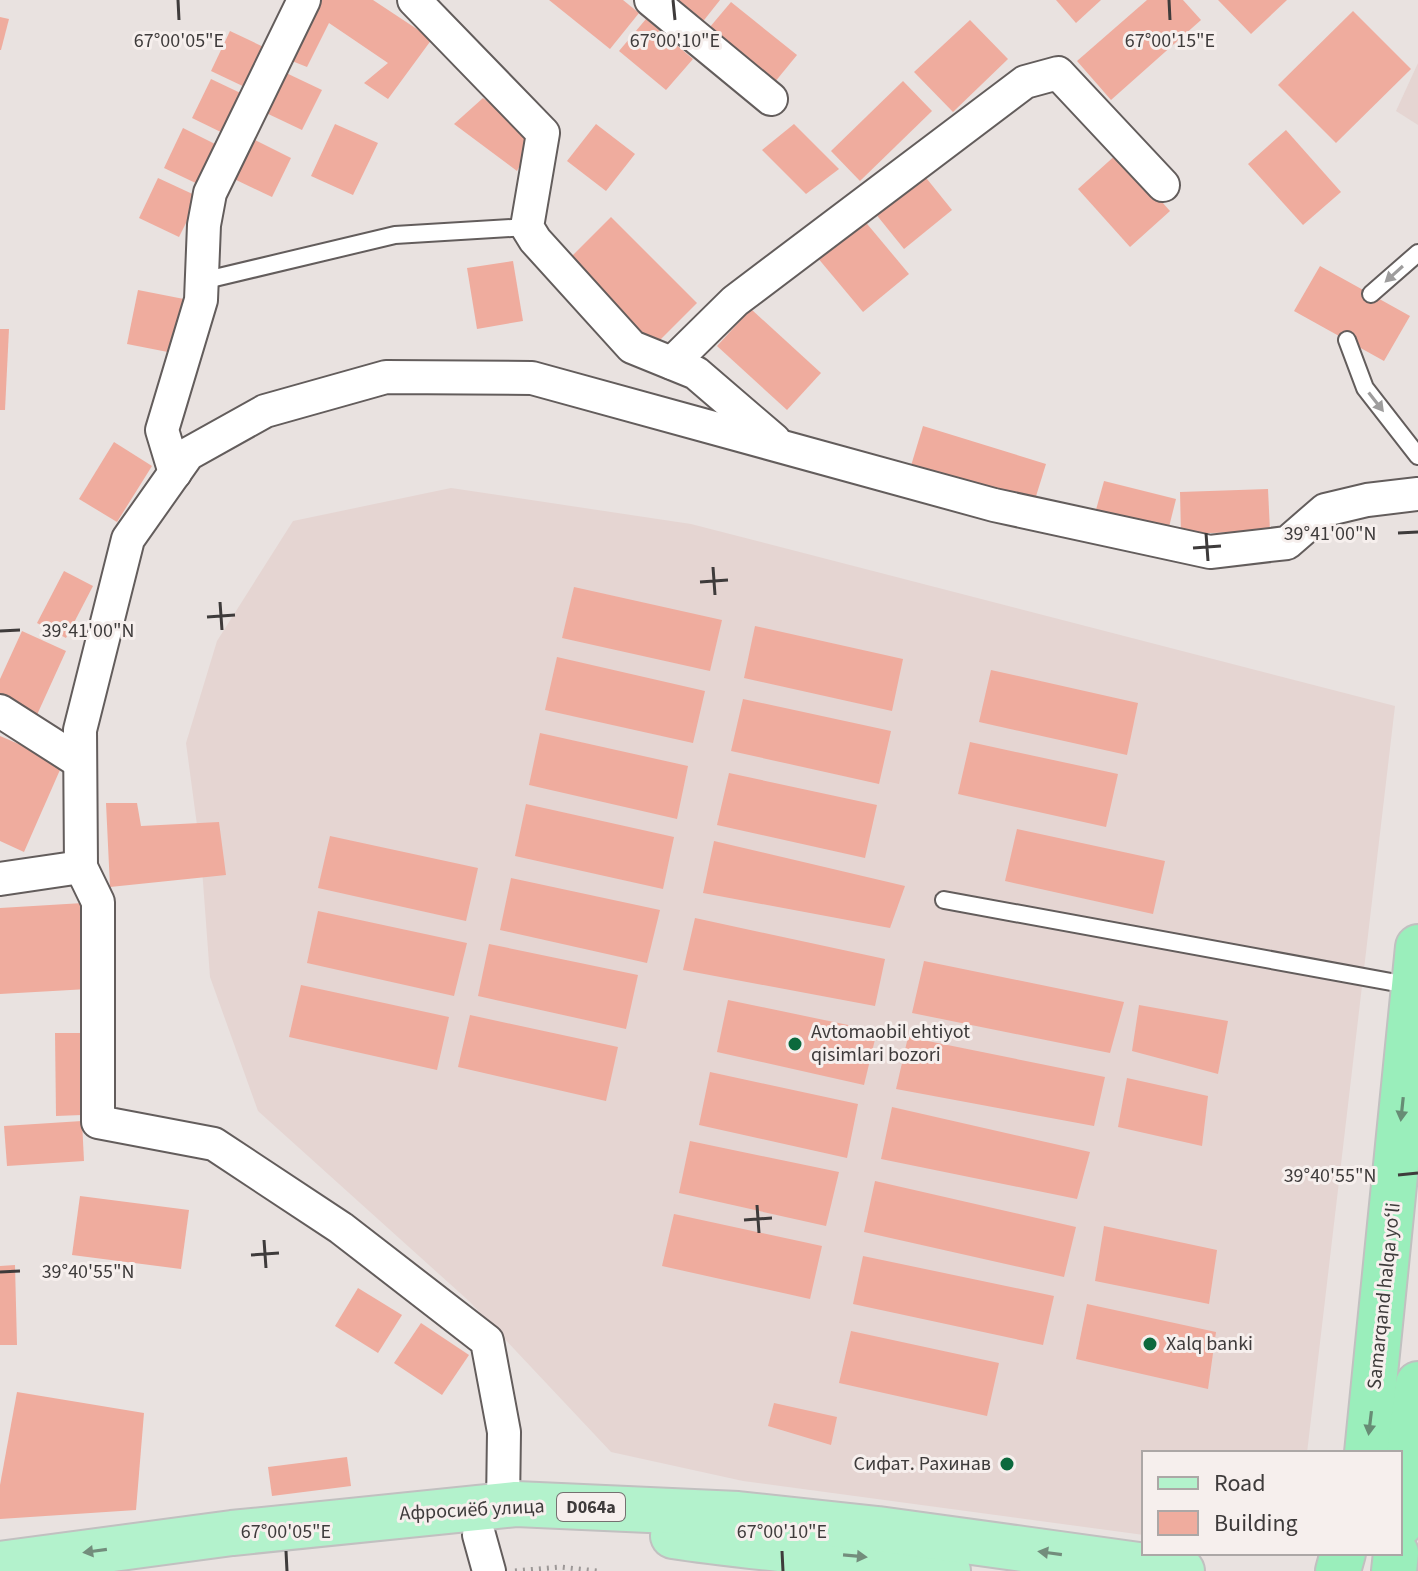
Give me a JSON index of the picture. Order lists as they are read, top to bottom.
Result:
{
  "streets": {
    "highway": ["Samarqand halqa yoʻli"],
    "main road": ["D064a", "Афросиёб улица"]
  },
  "one_way": ["Samarqand halqa yoʻli"],
  "places": ["Avtomaobil ehtiyot qisimlari bozori", "Xalq banki", "Сифат. Рахинав"],
  "legend": ["Road", "Building"],
  "coordinates": [
    "67°00'05\"E",
    "67°00'10\"E",
    "67°00'15\"E",
    "39°41'00\"N",
    "39°40'55\"N"
  ]
}
